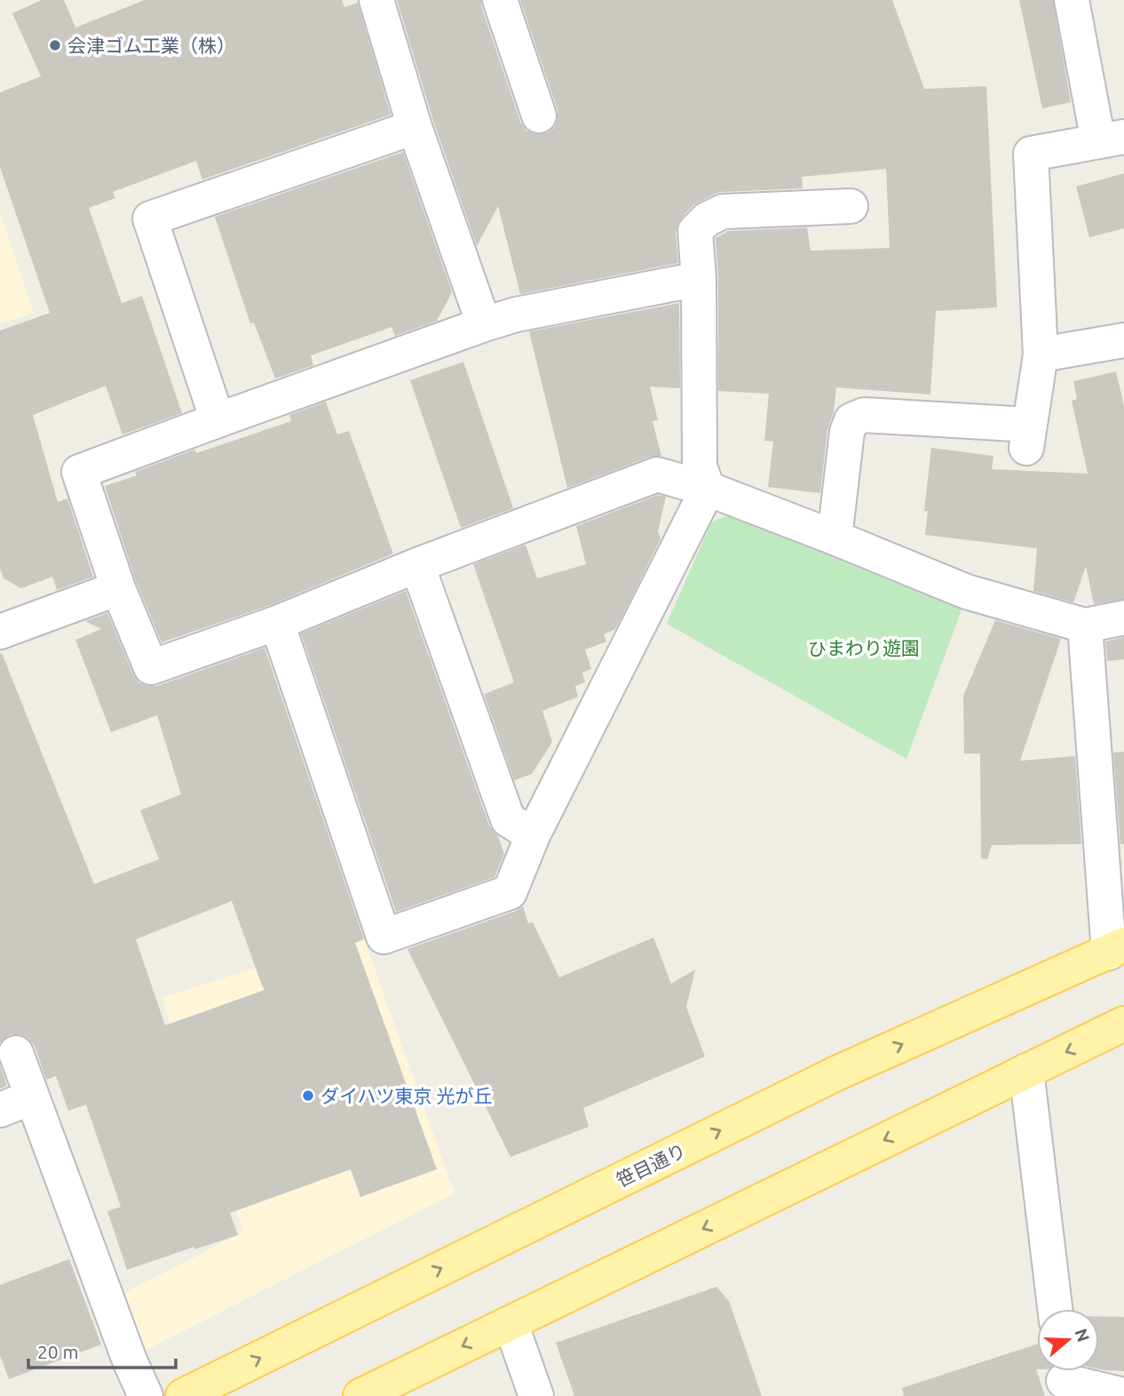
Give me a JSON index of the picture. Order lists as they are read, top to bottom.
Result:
{
  "streets": {
    "main road": ["笹目通り"]
  },
  "parks": ["ひまわり遊園"],
  "places": ["会津ゴム工業（株）", "ダイハツ東京 光が丘"],
  "scale_bar": "20 m",
  "north": "right"
}
